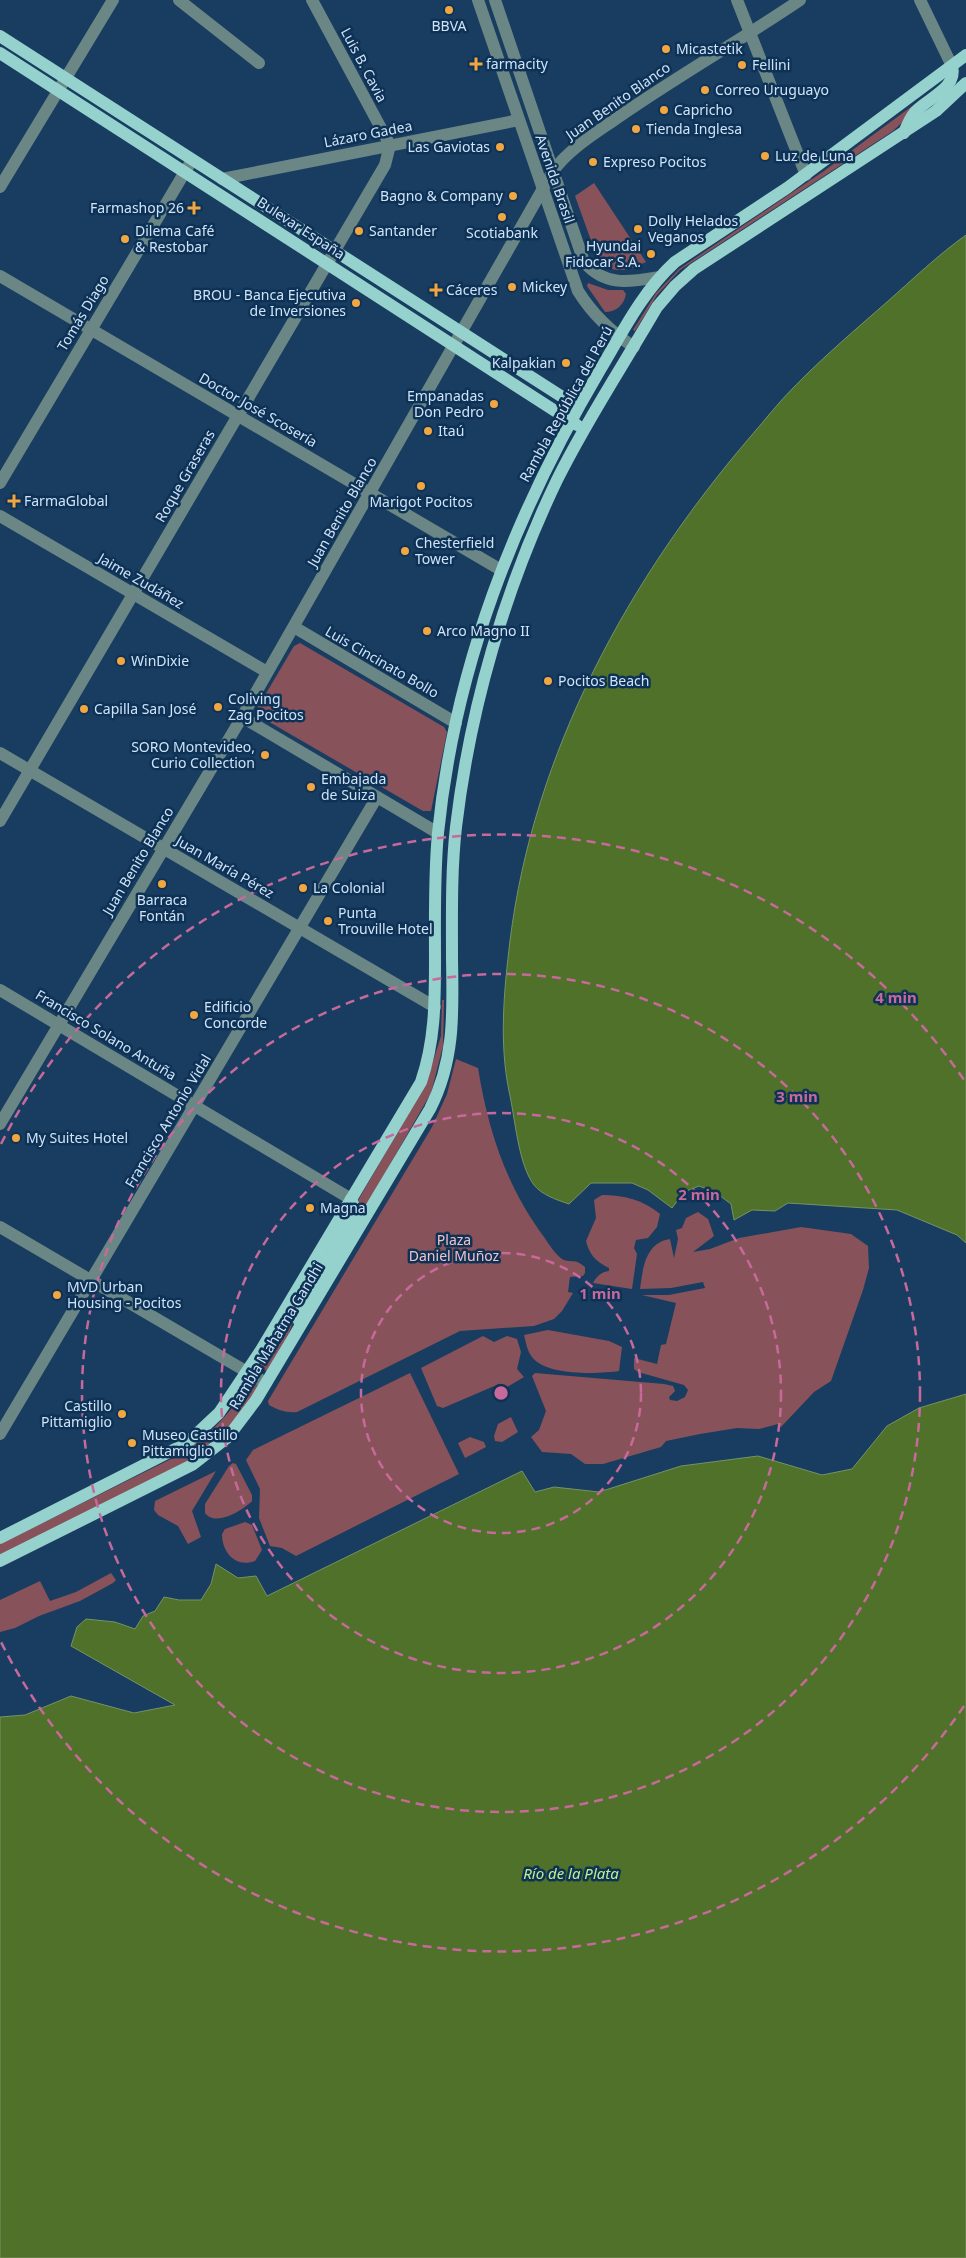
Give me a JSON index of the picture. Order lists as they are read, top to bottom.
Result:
{
  "streets": {
    "main road": ["Bulevar España", "Rambla República del Perú", "Rambla Mahatma Gandhi"],
    "street": [
      "Luis B. Cavia",
      "Juan Benito Blanco",
      "Lázaro Gadea",
      "Avenida Brasil",
      "Tomás Diago",
      "Doctor José Scosería",
      "Roque Graseras",
      "Jaime Zudáñez",
      "Luis Cincinato Bollo",
      "Juan María Pérez",
      "Francisco Solano Antuña",
      "Francisco Antonio Vidal"
    ]
  },
  "crossings": [
    ["Luis B. Cavia", "Lázaro Gadea"],
    ["Luis B. Cavia", "Roque Graseras"],
    ["Juan Benito Blanco", "Avenida Brasil"],
    ["Juan Benito Blanco", "Bulevar España"],
    ["Juan Benito Blanco", "Doctor José Scosería"],
    ["Juan Benito Blanco", "Jaime Zudáñez"],
    ["Juan Benito Blanco", "Luis Cincinato Bollo"],
    ["Juan Benito Blanco", "Juan María Pérez"],
    ["Juan Benito Blanco", "Francisco Solano Antuña"],
    ["Lázaro Gadea", "Avenida Brasil"],
    ["Lázaro Gadea", "Bulevar España"],
    ["Lázaro Gadea", "Roque Graseras"],
    ["Avenida Brasil", "Rambla República del Perú"],
    ["Bulevar España", "Tomás Diago"],
    ["Bulevar España", "Rambla República del Perú"],
    ["Bulevar España", "Roque Graseras"],
    ["Bulevar España", "Rambla Mahatma Gandhi"],
    ["Tomás Diago", "Doctor José Scosería"],
    ["Rambla República del Perú", "Doctor José Scosería"],
    ["Rambla República del Perú", "Luis Cincinato Bollo"],
    ["Rambla República del Perú", "Juan María Pérez"],
    ["Rambla República del Perú", "Francisco Solano Antuña"],
    ["Rambla República del Perú", "Rambla Mahatma Gandhi"],
    ["Doctor José Scosería", "Roque Graseras"],
    ["Roque Graseras", "Jaime Zudáñez"],
    ["Roque Graseras", "Juan María Pérez"],
    ["Juan María Pérez", "Francisco Antonio Vidal"],
    ["Francisco Solano Antuña", "Francisco Antonio Vidal"],
    ["Francisco Solano Antuña", "Rambla Mahatma Gandhi"]
  ],
  "water": ["Río de la Plata"],
  "parks": ["Plaza Daniel Muñoz"],
  "places": {
    "other": [
      "BBVA",
      "Micastetik",
      "Fellini",
      "Correo Uruguayo",
      "Capricho",
      "Tienda Inglesa",
      "Las Gaviotas",
      "Luz de Luna",
      "Expreso Pocitos",
      "Bagno & Company",
      "Scotiabank",
      "Dolly Helados Veganos",
      "Santander",
      "Dilema Café & Restobar",
      "Hyundai Fidocar S.A.",
      "Mickey",
      "BROU - Banca Ejecutiva de Inversiones",
      "Kalpakian",
      "Empanadas Don Pedro",
      "Itaú",
      "Marigot Pocitos",
      "Chesterfield Tower",
      "Arco Magno II",
      "WinDixie",
      "Pocitos Beach",
      "Coliving Zag Pocitos",
      "Capilla San José",
      "SORO Montevideo, Curio Collection",
      "Embajada de Suiza",
      "Barraca Fontán",
      "La Colonial",
      "Punta Trouville Hotel",
      "Edificio Concorde",
      "My Suites Hotel",
      "Magna",
      "MVD Urban Housing - Pocitos",
      "Castillo Pittamiglio",
      "Museo Castillo Pittamiglio"
    ],
    "health": [
      "farmacity",
      "Farmashop 26",
      "Cáceres",
      "FarmaGlobal"
    ]
  },
  "rings": [
    "4 min",
    "3 min",
    "2 min",
    "1 min"
  ]
}
